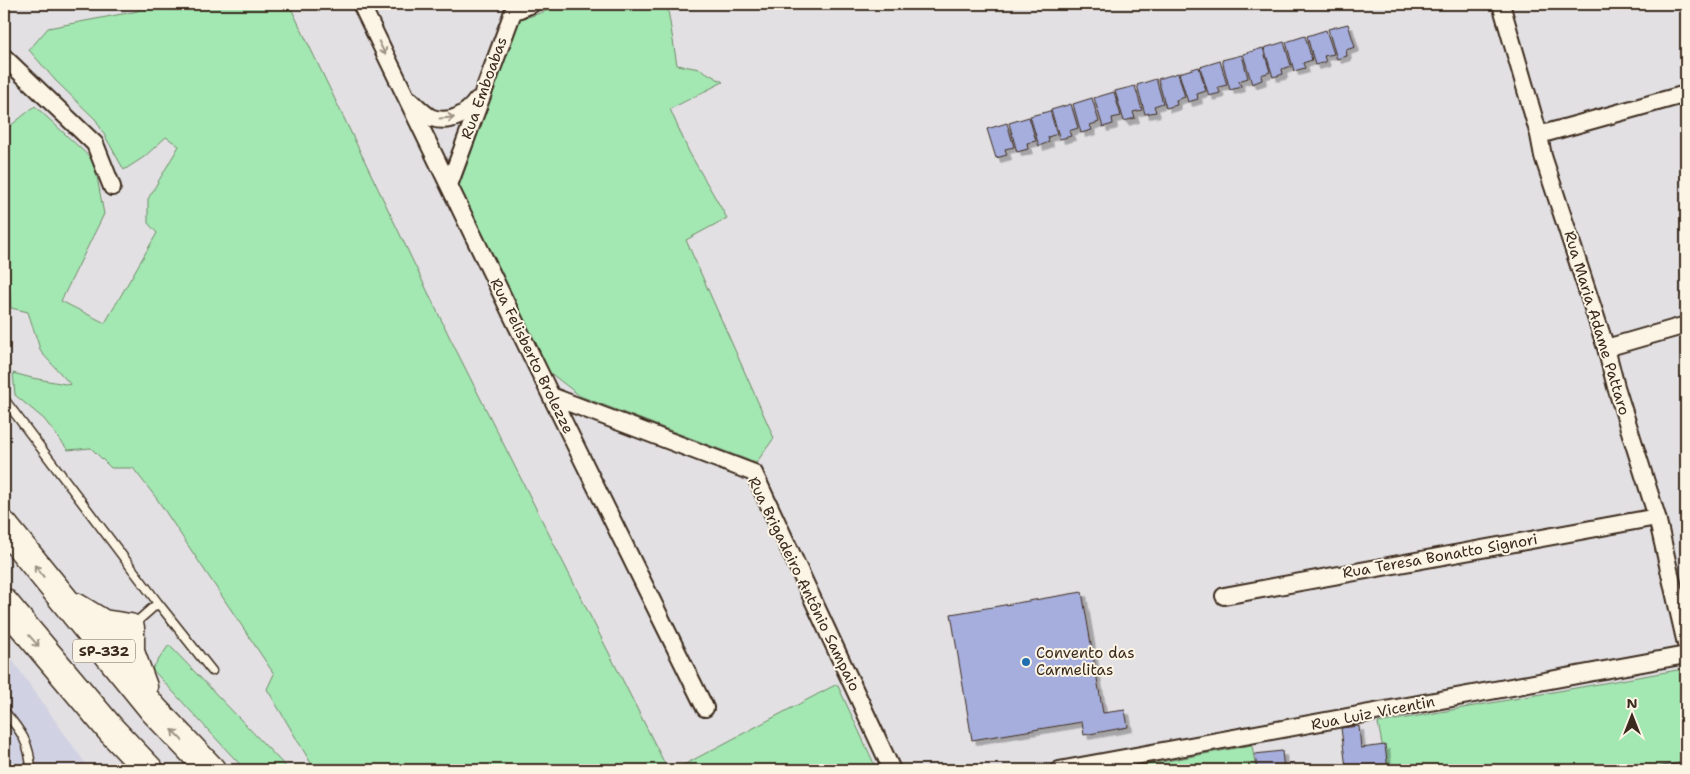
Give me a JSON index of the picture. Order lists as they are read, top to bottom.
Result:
{
  "streets": {
    "highway": ["SP-332"],
    "street": [
      "Rua Emboabas",
      "Rua Maria Adame Pattaro",
      "Rua Felisberto Brolezze",
      "Rua Teresa Bonatto Signori",
      "Rua Brigadeiro Antônio Sampaio",
      "Rua Luiz Vicentin"
    ]
  },
  "crossings": [
    ["Rua Emboabas", "Rua Felisberto Brolezze"],
    ["Rua Maria Adame Pattaro", "Rua Teresa Bonatto Signori"],
    ["Rua Felisberto Brolezze", "Rua Brigadeiro Antônio Sampaio"]
  ],
  "places": ["Convento das Carmelitas"],
  "north": "top"
}
